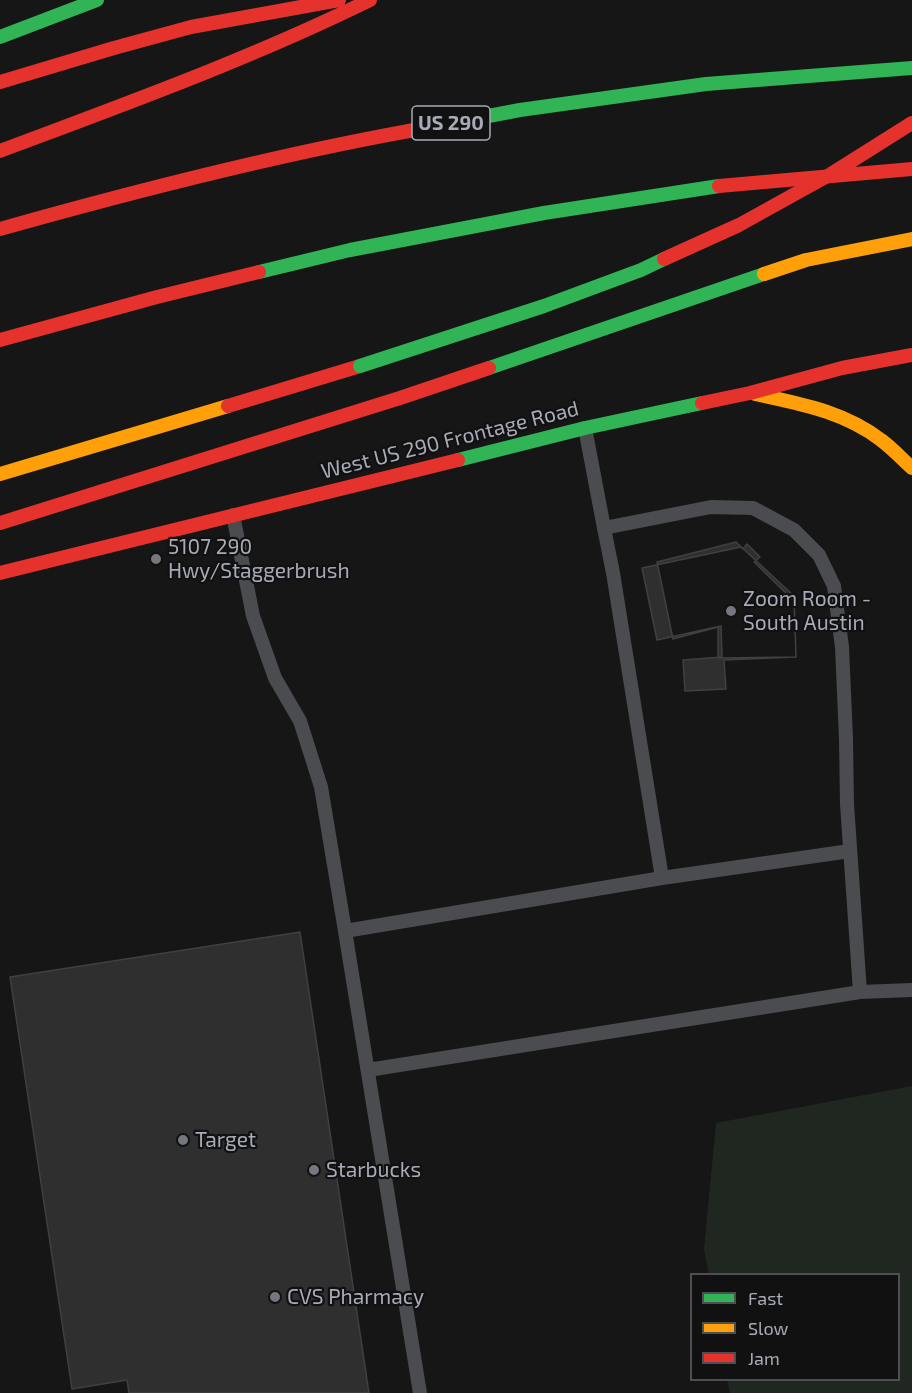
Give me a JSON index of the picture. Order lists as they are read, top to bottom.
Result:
{
  "streets": {
    "main road": ["US 290", "West US 290 Frontage Road"]
  },
  "places": [
    "5107 290 Hwy/Staggerbrush",
    "Zoom Room - South Austin",
    "Target",
    "Starbucks",
    "CVS Pharmacy"
  ],
  "legend": ["Fast", "Slow", "Jam"]
}
